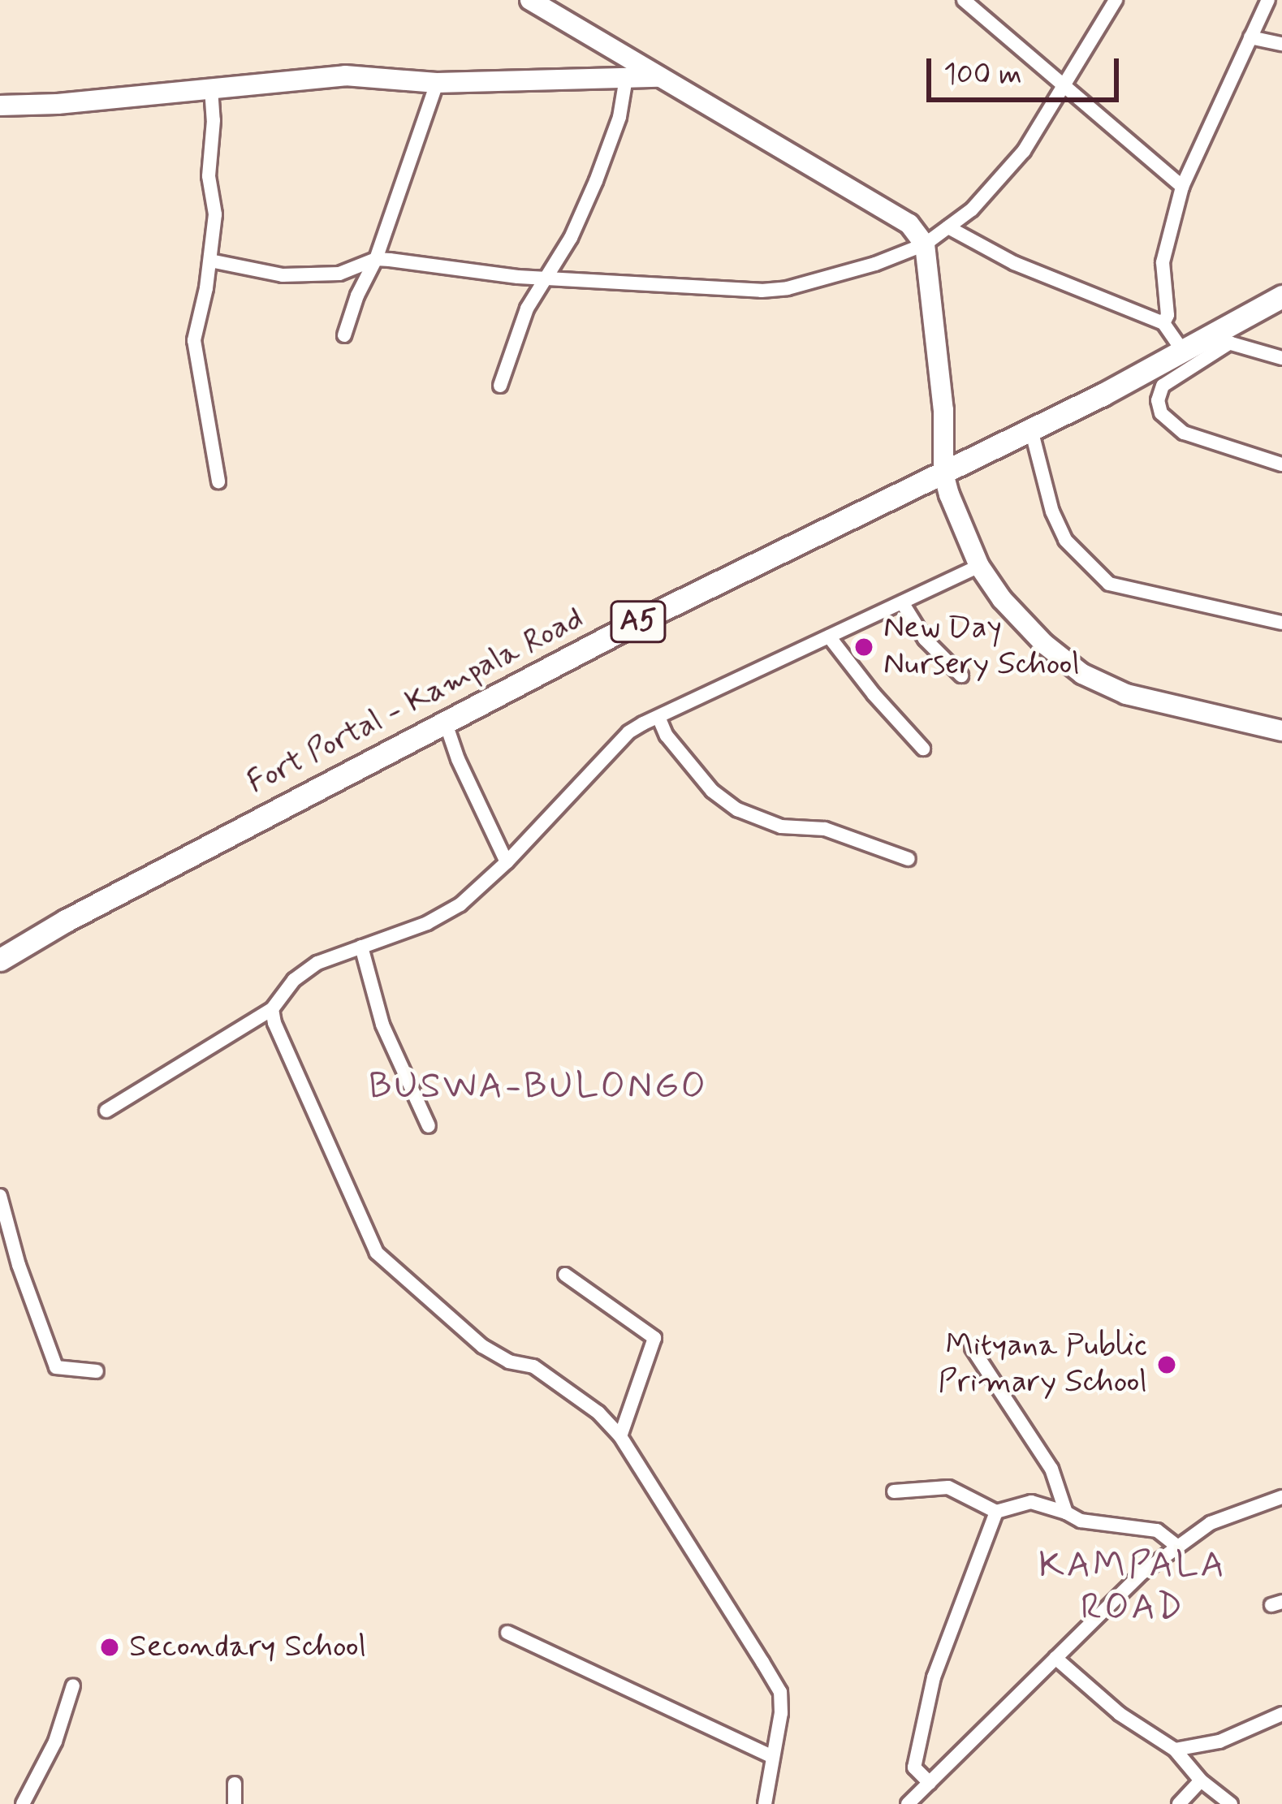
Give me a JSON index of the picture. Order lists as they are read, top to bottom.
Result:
{
  "streets": {
    "main road": ["A5", "Fort Portal - Kampala Road"]
  },
  "districts": ["BUSWA-BULONGO", "KAMPALA ROAD"],
  "places": ["New Day Nursery School", "Mityana Public Primary School", "Secondary School"],
  "scale_bar": "100 m"
}
